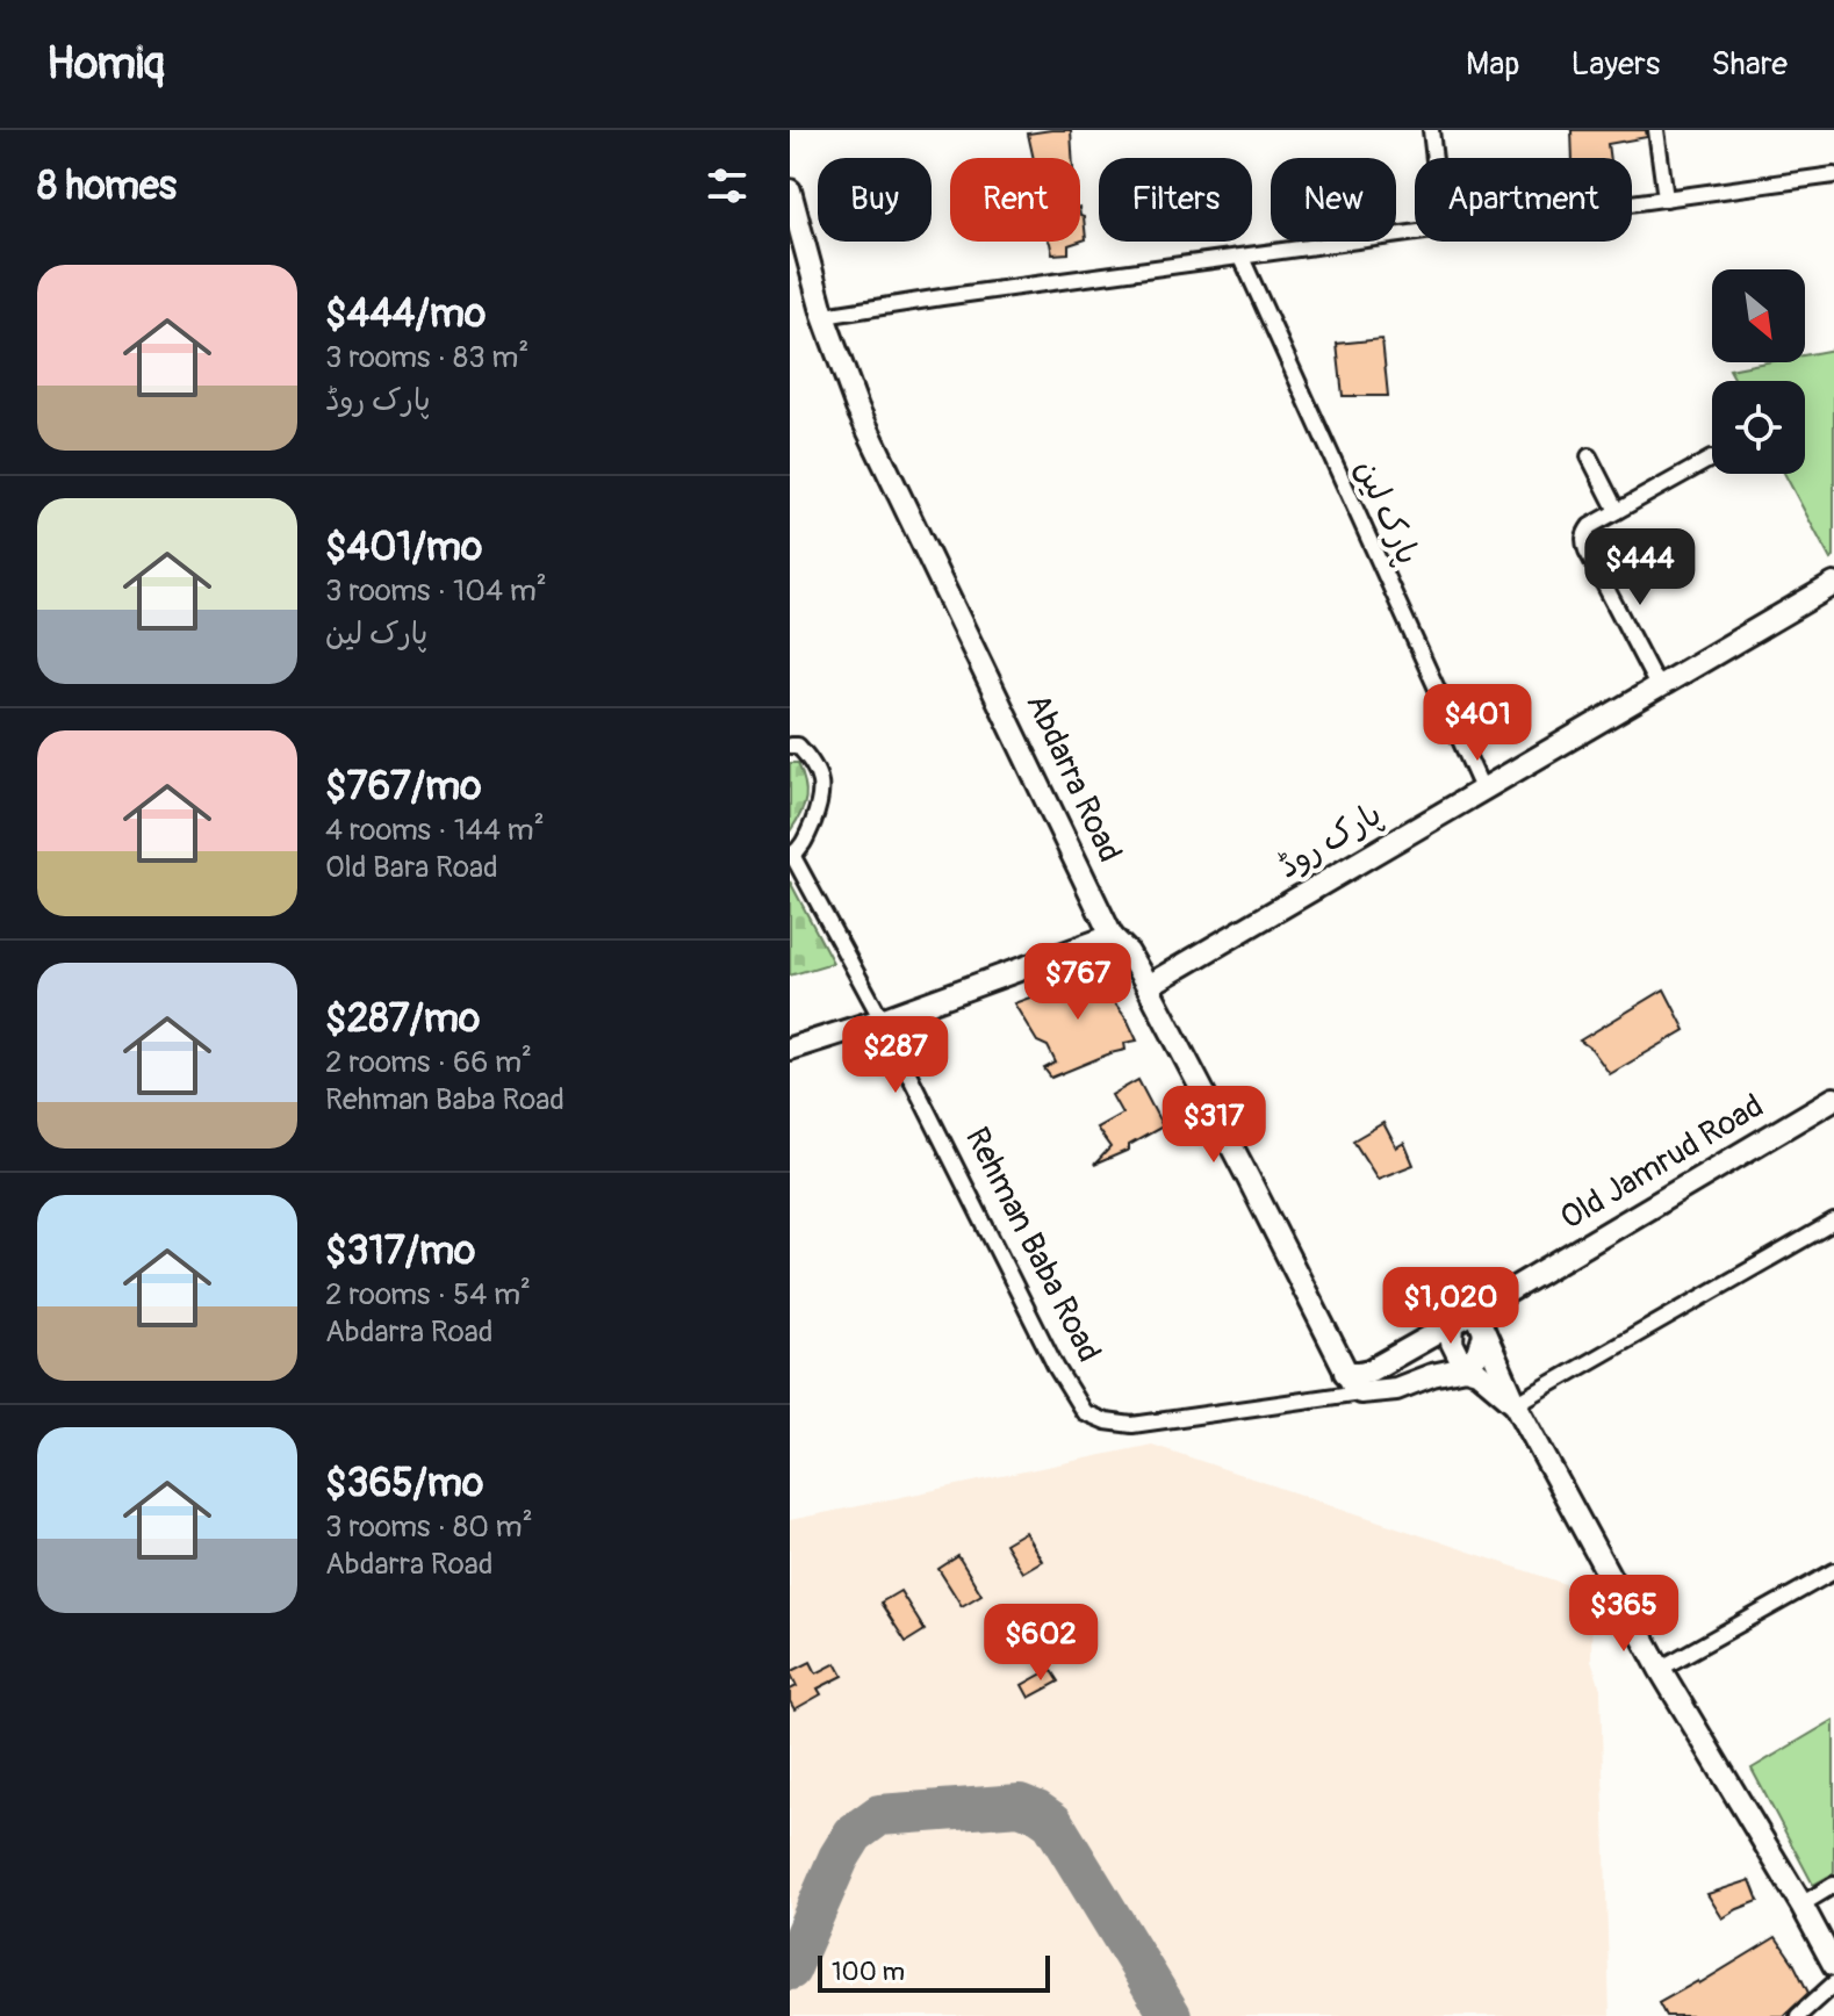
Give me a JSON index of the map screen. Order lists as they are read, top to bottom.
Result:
{
  "streets": {
    "street": [
      "پارک لین",
      "Abdarra Road",
      "پارک روڈ",
      "Old Jamrud Road",
      "Rehman Baba Road"
    ]
  },
  "crossings": [
    ["پارک لین", "پارک روڈ"],
    ["Abdarra Road", "پارک روڈ"],
    ["Abdarra Road", "Old Jamrud Road"]
  ],
  "scale_bar": "100 m",
  "north": "bottom right",
  "page": {
    "header": "Homiq",
    "nav": ["Map", "Layers", "Share"],
    "heading": "8 homes",
    "chip": [
      "Buy",
      "Rent",
      "Filters",
      "New",
      "Apartment"
    ],
    "list": [
      {
        "name": "$444/mo",
        "note": "3 rooms · 83 m² · پارک روڈ"
      },
      {
        "name": "$401/mo",
        "note": "3 rooms · 104 m² · پارک لین"
      },
      {
        "name": "$767/mo",
        "note": "4 rooms · 144 m² · Old Bara Road"
      },
      {
        "name": "$287/mo",
        "note": "2 rooms · 66 m² · Rehman Baba Road"
      },
      {
        "name": "$317/mo",
        "note": "2 rooms · 54 m² · Abdarra Road"
      },
      {
        "name": "$365/mo",
        "note": "3 rooms · 80 m² · Abdarra Road"
      }
    ],
    "price": [
      "$444",
      "$401",
      "$767",
      "$287",
      "$317",
      "$1,020",
      "$365",
      "$602"
    ],
    "scale": "100 m"
  }
}
